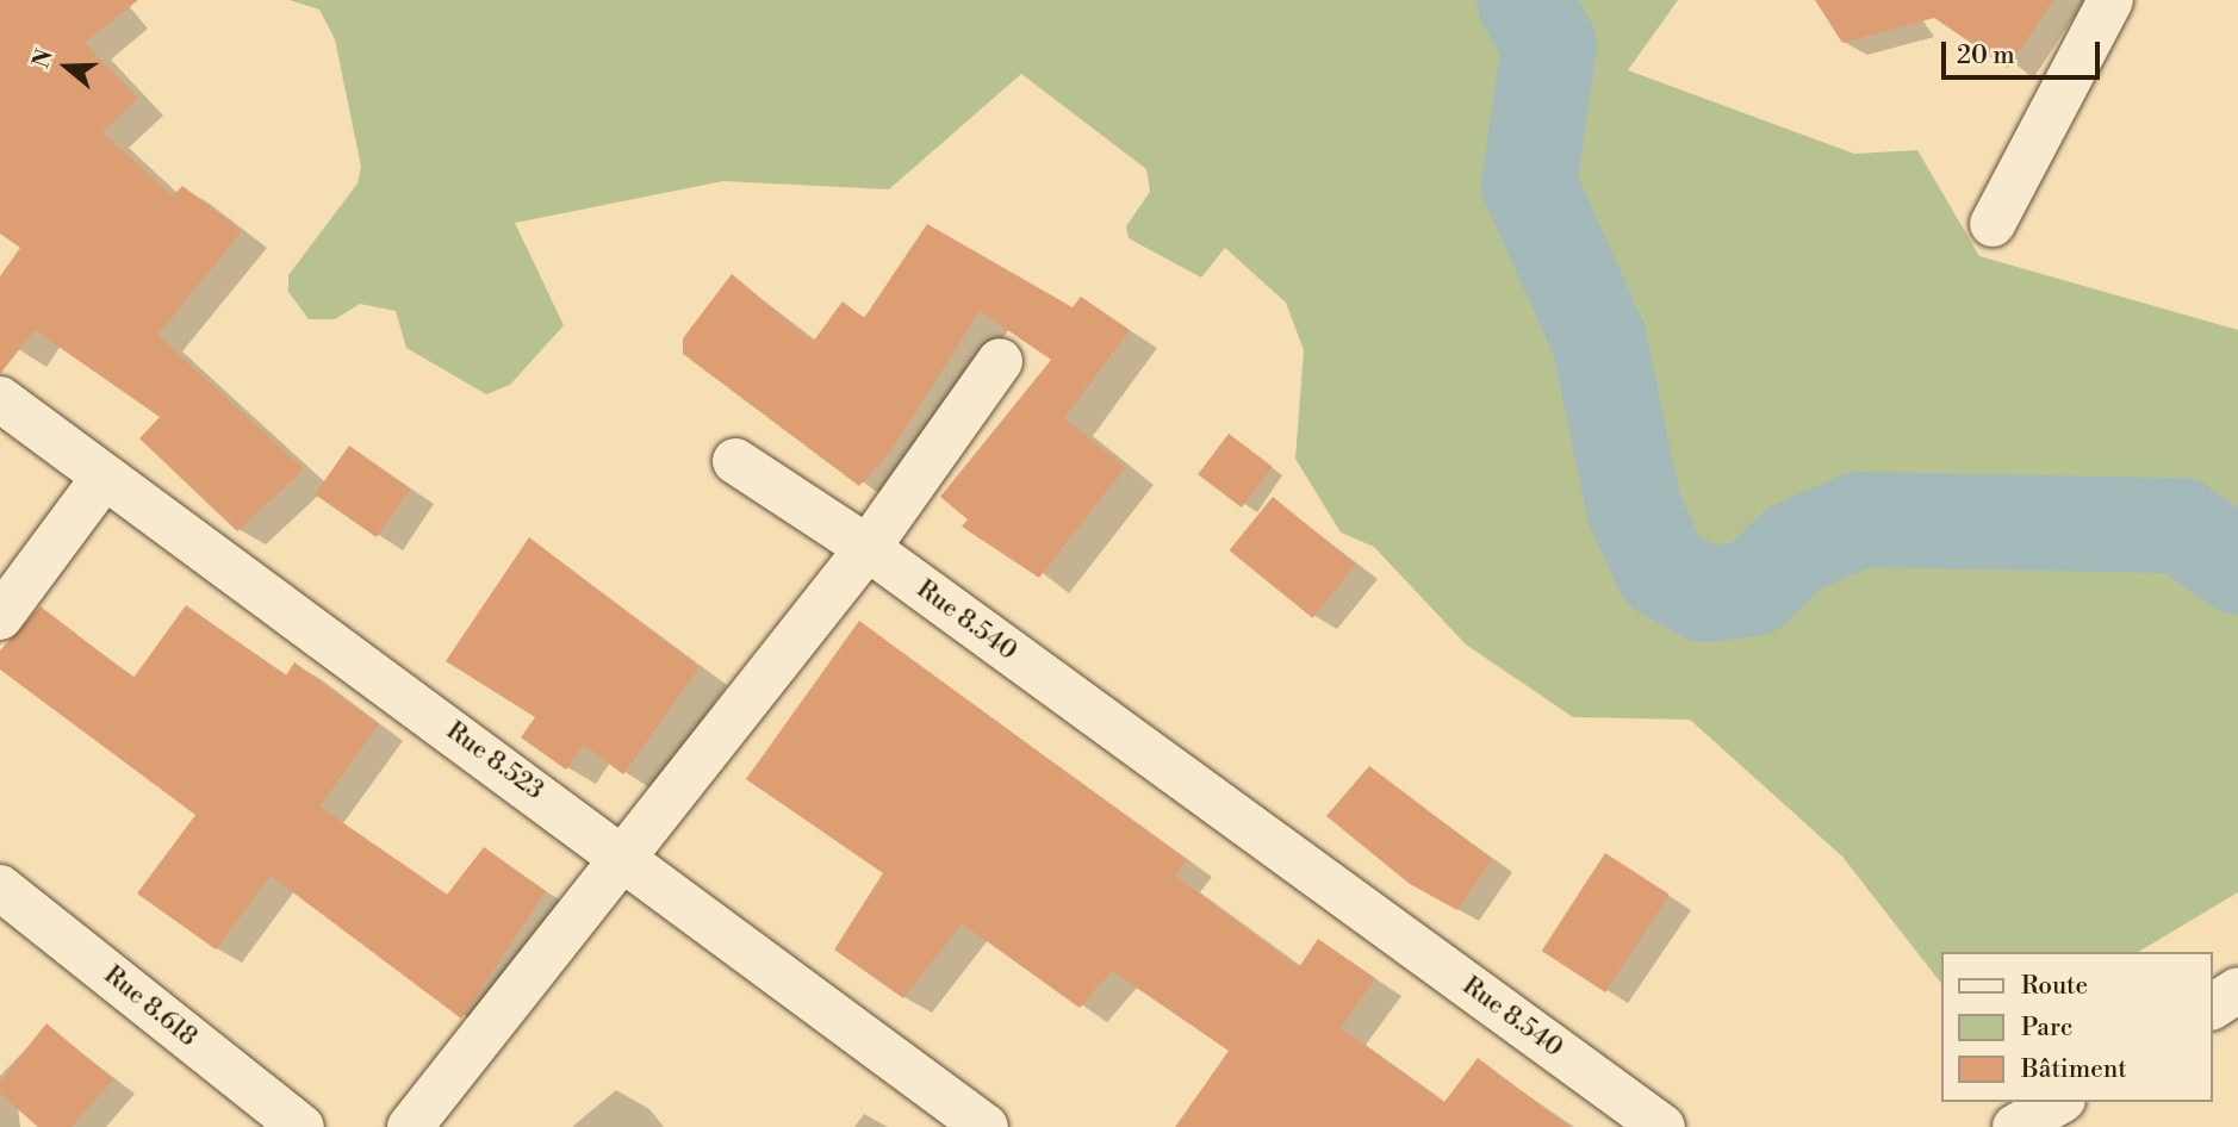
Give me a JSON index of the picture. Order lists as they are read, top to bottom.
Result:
{
  "streets": {
    "street": ["Rue 8.540", "Rue 8.523", "Rue 8.618"]
  },
  "legend": ["Route", "Parc", "Bâtiment"],
  "scale_bar": "20 m",
  "north": "left"
}
